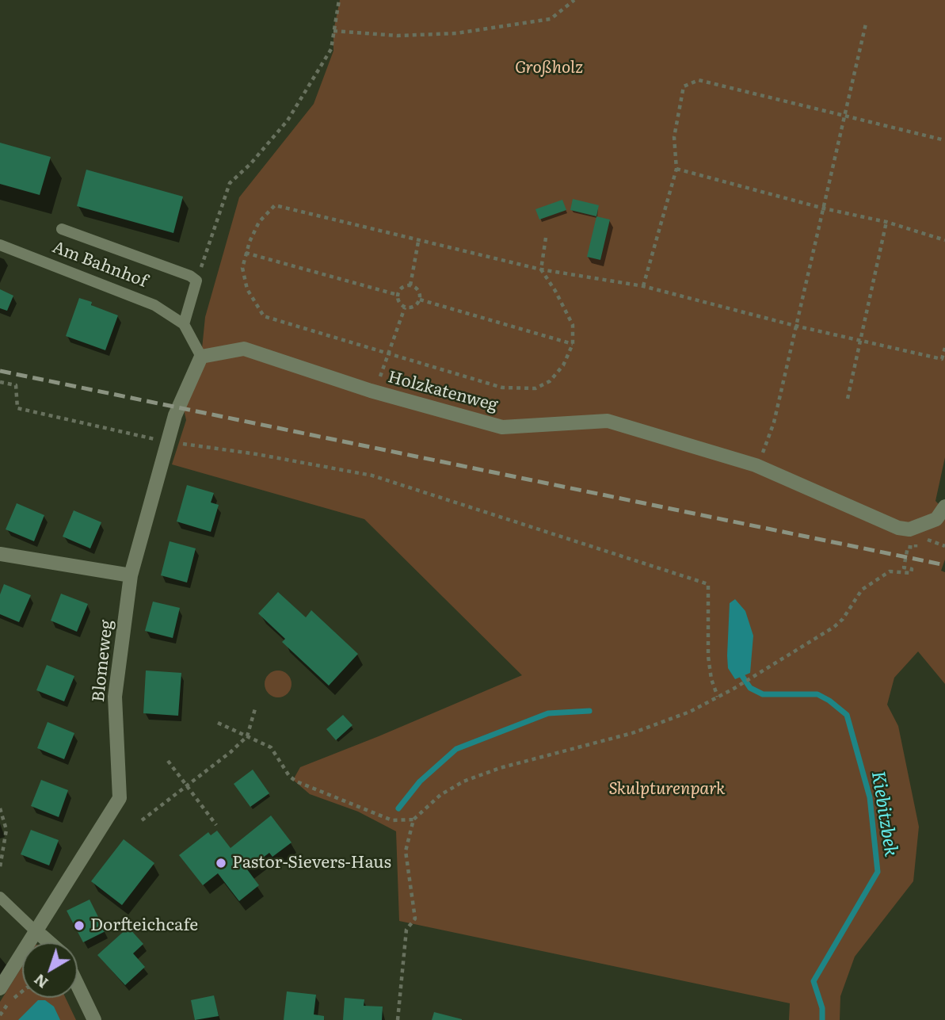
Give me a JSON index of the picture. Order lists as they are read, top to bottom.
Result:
{
  "streets": {
    "street": ["Holzkatenweg", "Blomeweg"],
    "lane": ["Am Bahnhof"]
  },
  "crossings": [
    ["Am Bahnhof", "Holzkatenweg"]
  ],
  "water": ["Kiebitzbek"],
  "parks": ["Großholz", "Skulpturenpark"],
  "places": ["Pastor-Sievers-Haus", "Dorfteichcafe"],
  "north": "bottom left"
}
